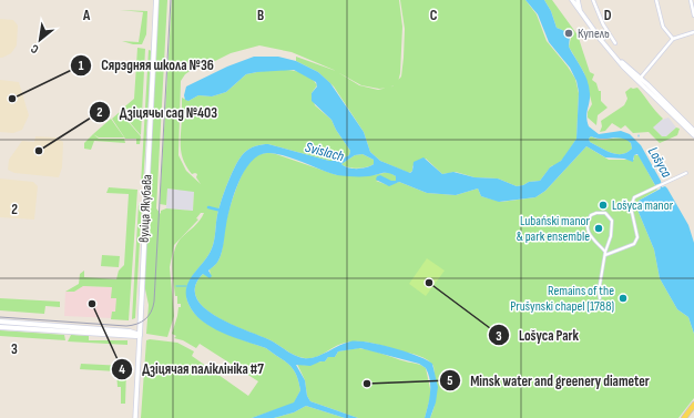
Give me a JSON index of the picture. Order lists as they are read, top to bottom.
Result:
{
  "streets": {
    "main road": ["вуліца Якубава"]
  },
  "water": ["Svislach", "Lošyca"],
  "places": [
    "Купель",
    "Сярэдняя школа №36",
    "Дзіцячы сад №403",
    "Lošyca manor",
    "Lubański manor & park ensemble",
    "Lošyca Park",
    "Remains of the Prušynski chapel (1788)",
    "Дзіцячая паліклініка #7",
    "Minsk water and greenery diameter"
  ],
  "north": "bottom left",
  "grid": {
    "columns": [
      "A",
      "B",
      "C",
      "D"
    ],
    "rows": ["2", "3"]
  }
}
